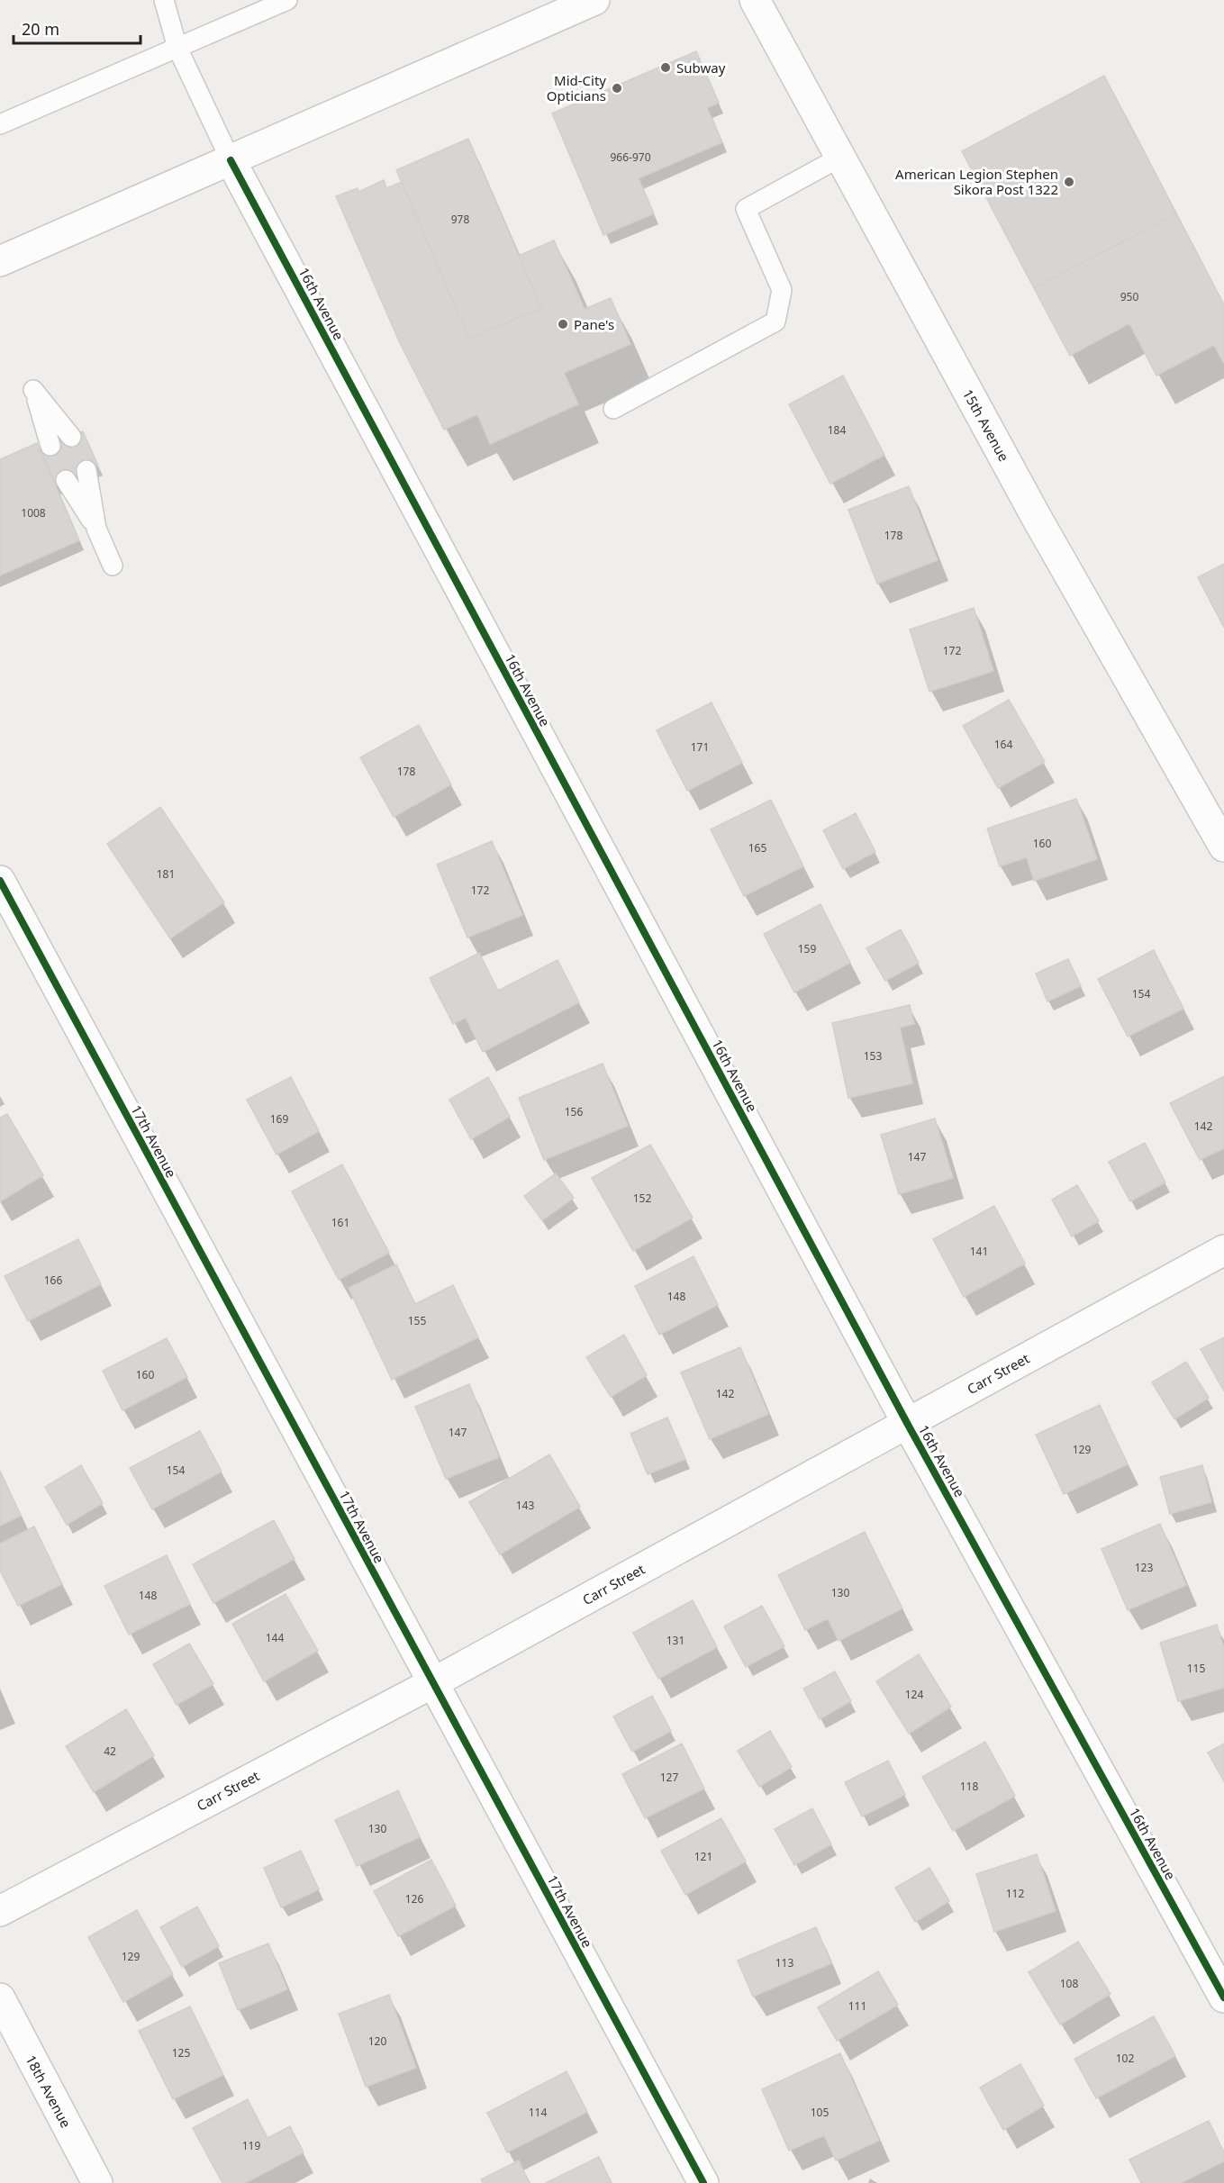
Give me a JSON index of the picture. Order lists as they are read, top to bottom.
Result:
{
  "streets": {
    "street": [
      "16th Avenue",
      "15th Avenue",
      "17th Avenue",
      "Carr Street",
      "18th Avenue"
    ]
  },
  "crossings": [
    ["16th Avenue", "Carr Street"],
    ["17th Avenue", "Carr Street"]
  ],
  "places": [
    "Subway",
    "Mid-City Opticians",
    "American Legion Stephen Sikora Post 1322",
    "Pane's"
  ],
  "house_numbers": [
    "966-970",
    "978",
    "950",
    "184",
    "1008",
    "178",
    "172",
    "164",
    "171",
    "178",
    "160",
    "165",
    "181",
    "172",
    "159",
    "154",
    "153",
    "156",
    "169",
    "142",
    "147",
    "152",
    "161",
    "141",
    "166",
    "148",
    "155",
    "160",
    "142",
    "147",
    "129",
    "154",
    "143",
    "123",
    "130",
    "148",
    "144",
    "131",
    "115",
    "124",
    "42",
    "127",
    "118",
    "130",
    "121",
    "112",
    "126",
    "129",
    "113",
    "108",
    "111",
    "120",
    "125",
    "102",
    "114",
    "105",
    "119"
  ],
  "scale_bar": "20 m"
}
